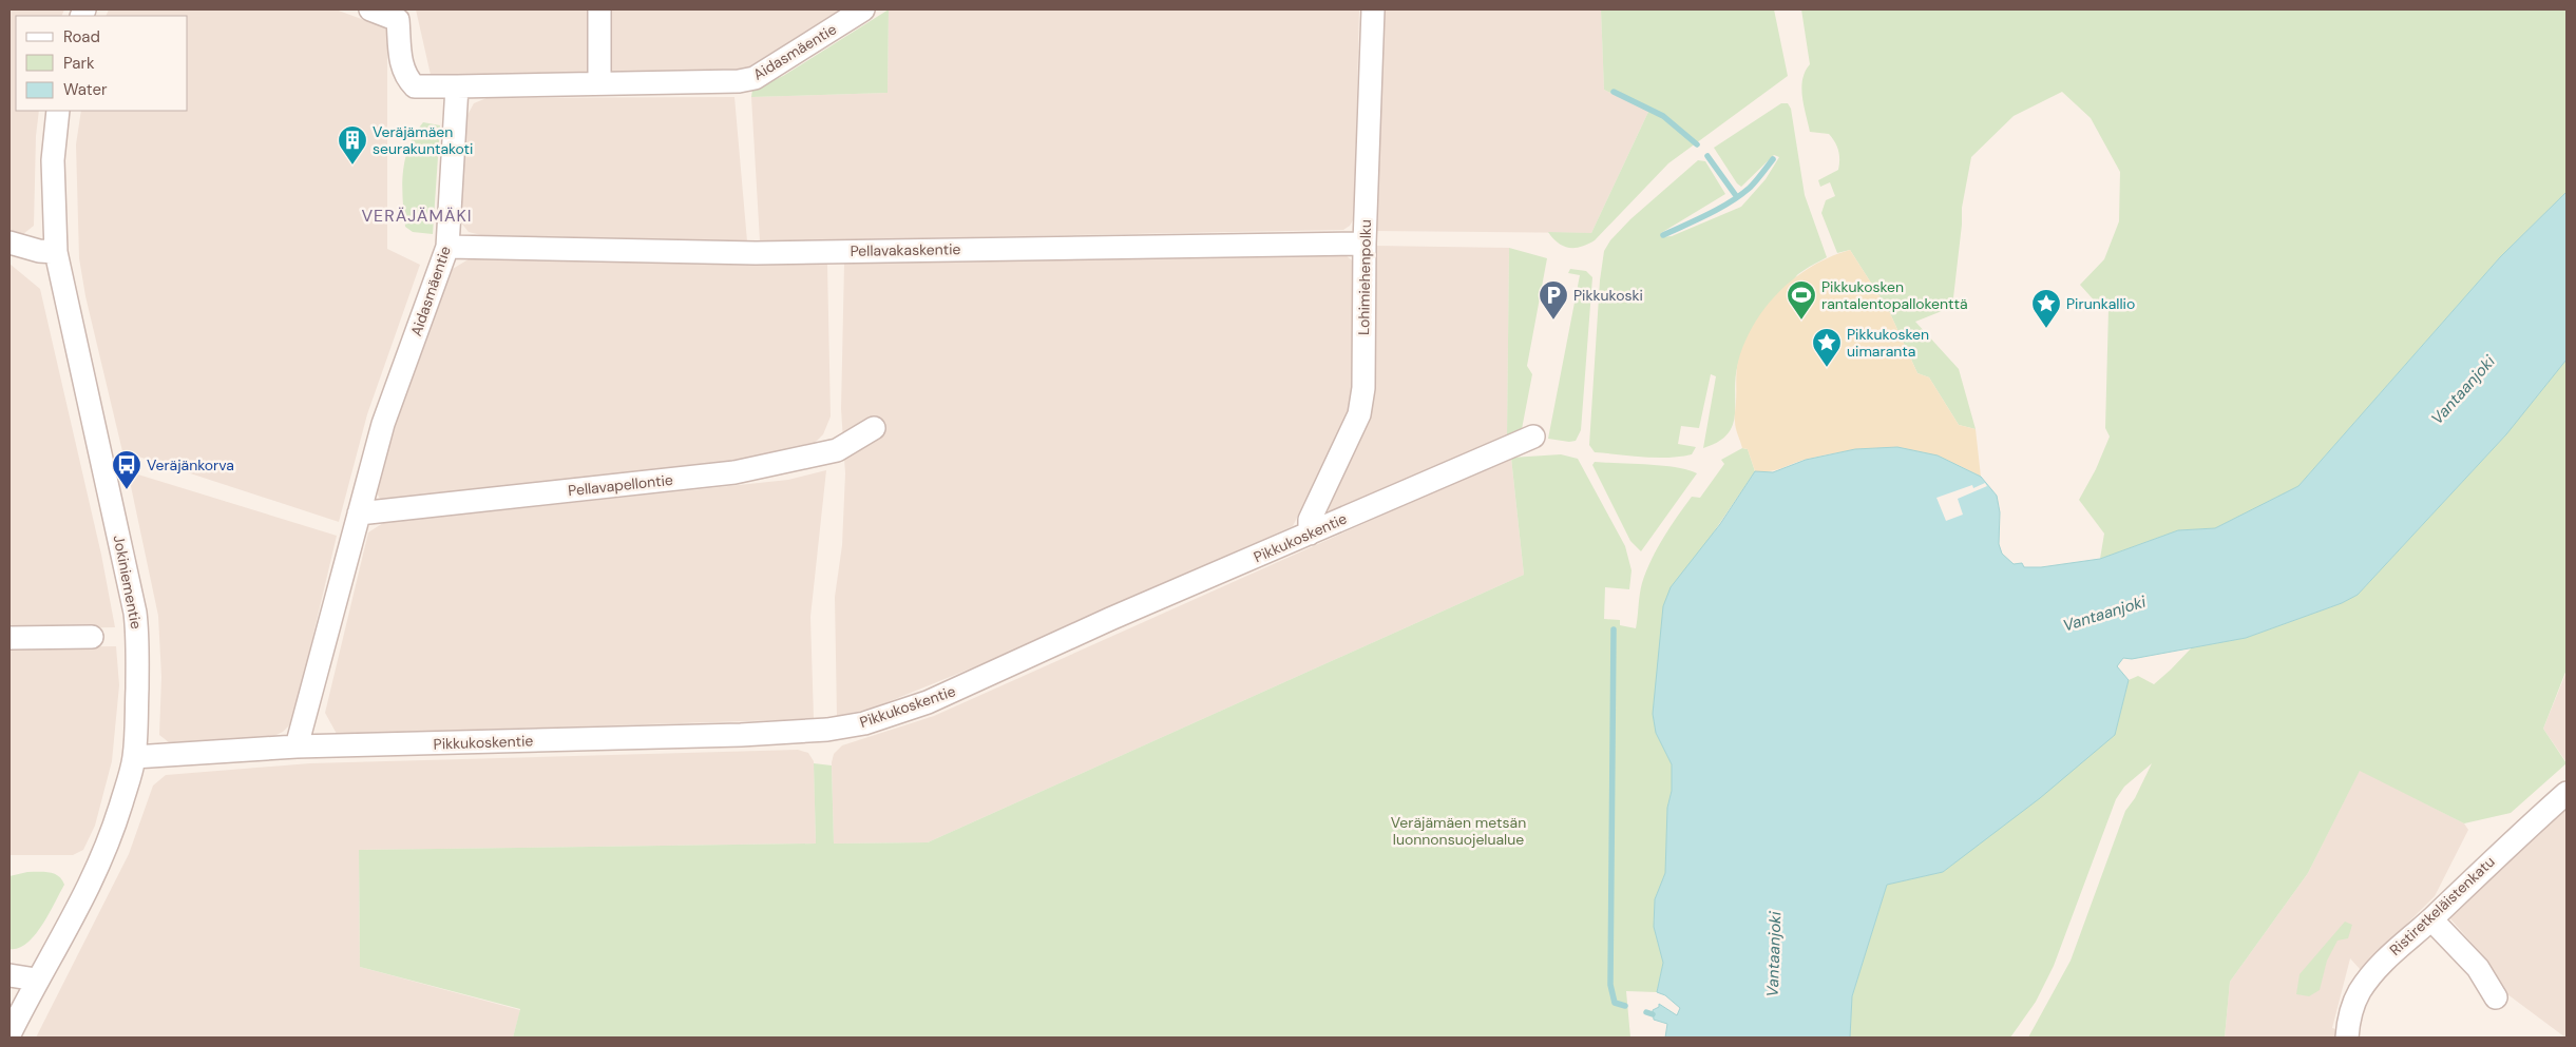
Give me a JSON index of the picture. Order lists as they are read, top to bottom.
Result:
{
  "streets": {
    "street": [
      "Aidasmäentie",
      "Pellavakaskentie",
      "Lohimiehenpolku",
      "Pellavapellontie",
      "Pikkukoskentie",
      "Jokiniementie",
      "Ristiretkeläistenkatu"
    ]
  },
  "crossings": [
    ["Aidasmäentie", "Pellavakaskentie"],
    ["Aidasmäentie", "Pellavapellontie"],
    ["Aidasmäentie", "Pikkukoskentie"],
    ["Pellavakaskentie", "Lohimiehenpolku"],
    ["Lohimiehenpolku", "Pikkukoskentie"],
    ["Pikkukoskentie", "Jokiniementie"]
  ],
  "districts": ["VERÄJÄMÄKI"],
  "water": ["Vantaanjoki"],
  "parks": ["Veräjämäen metsän luonnonsuojelualue"],
  "places": {
    "building": ["Veräjämäen seurakuntakoti"],
    "parking": ["Pikkukoski"],
    "sports": ["Pikkukosken rantalentopallokenttä"],
    "place": ["Pirunkallio", "Pikkukosken uimaranta"],
    "bus stop": ["Veräjänkorva"]
  },
  "legend": ["Road", "Park", "Water"]
}
